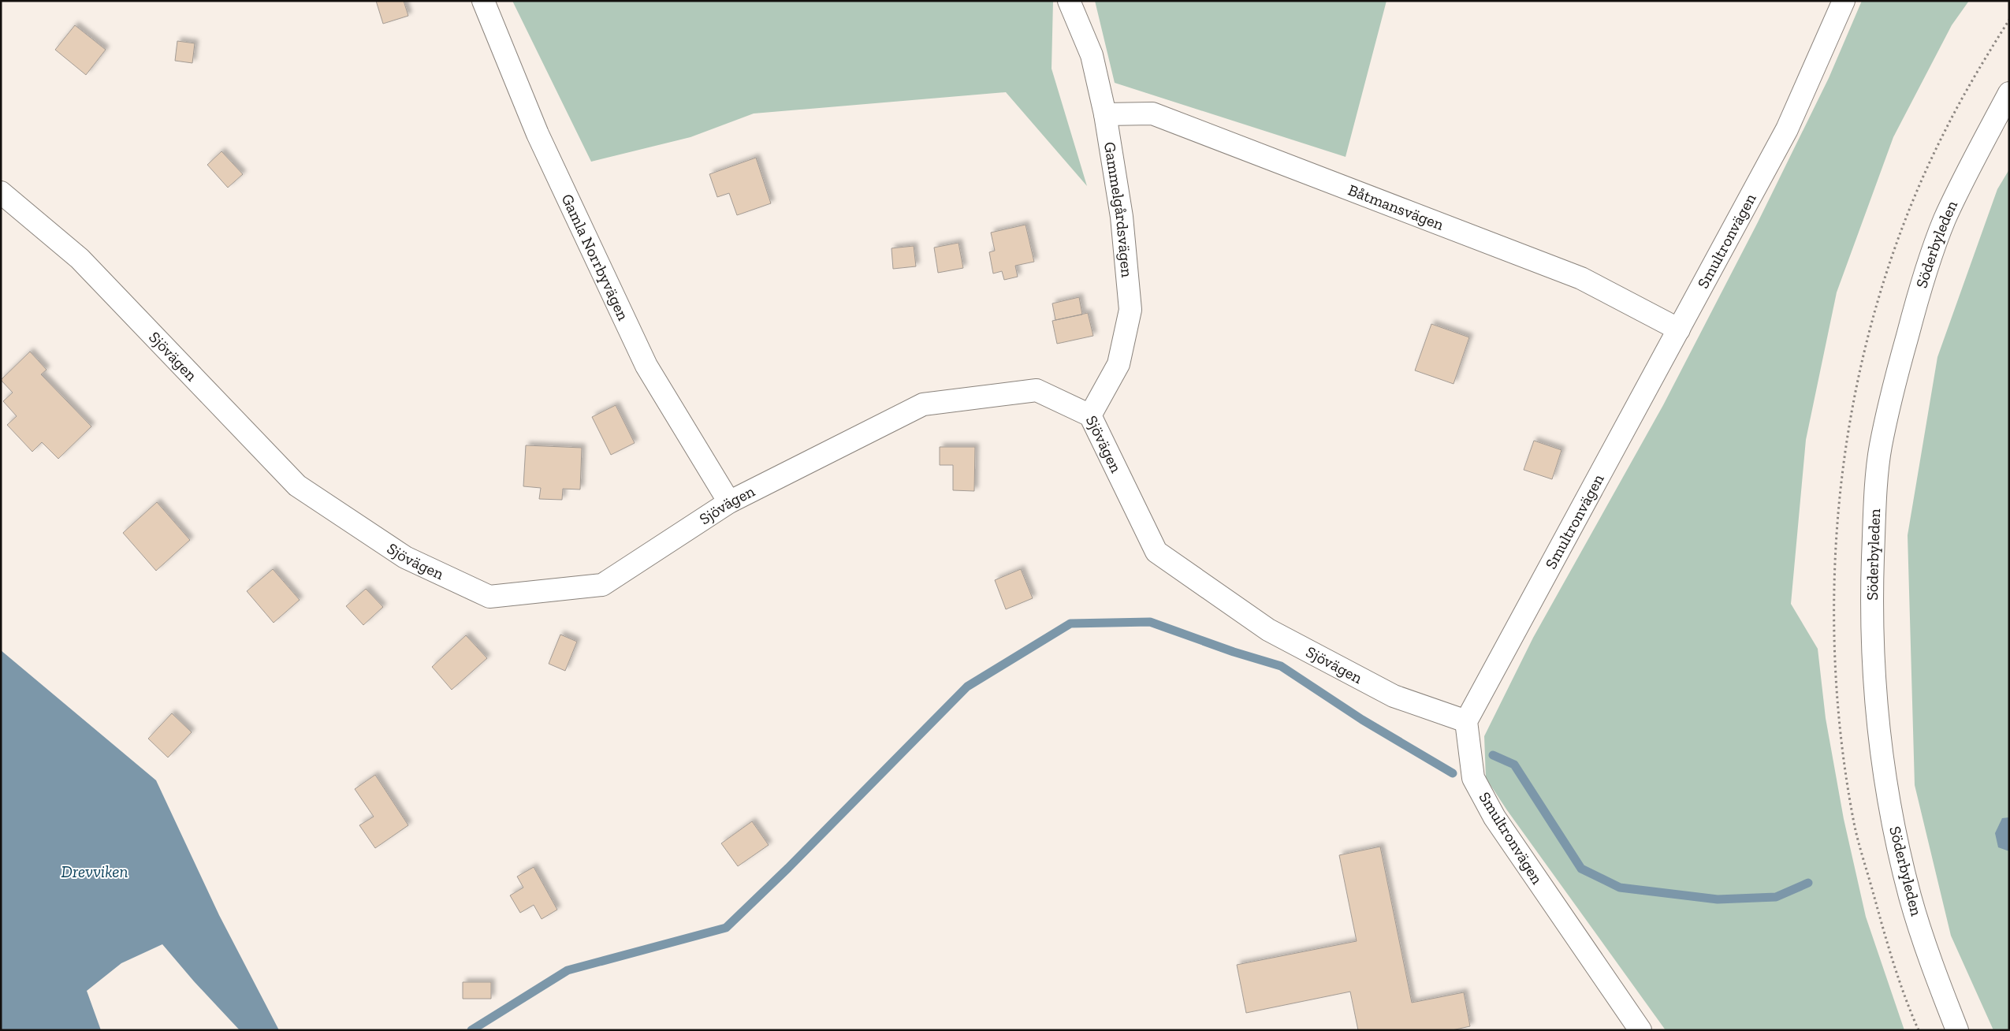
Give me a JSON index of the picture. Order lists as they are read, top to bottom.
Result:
{
  "streets": {
    "street": [
      "Båtmansvägen",
      "Gammelgårdsvägen",
      "Smultronvägen",
      "Söderbyleden",
      "Gamla Norrbyvägen",
      "Sjövägen"
    ]
  },
  "crossings": [
    ["Båtmansvägen", "Gammelgårdsvägen"],
    ["Båtmansvägen", "Smultronvägen"],
    ["Gammelgårdsvägen", "Sjövägen"],
    ["Smultronvägen", "Sjövägen"],
    ["Gamla Norrbyvägen", "Sjövägen"]
  ],
  "water": ["Drevviken"]
}
